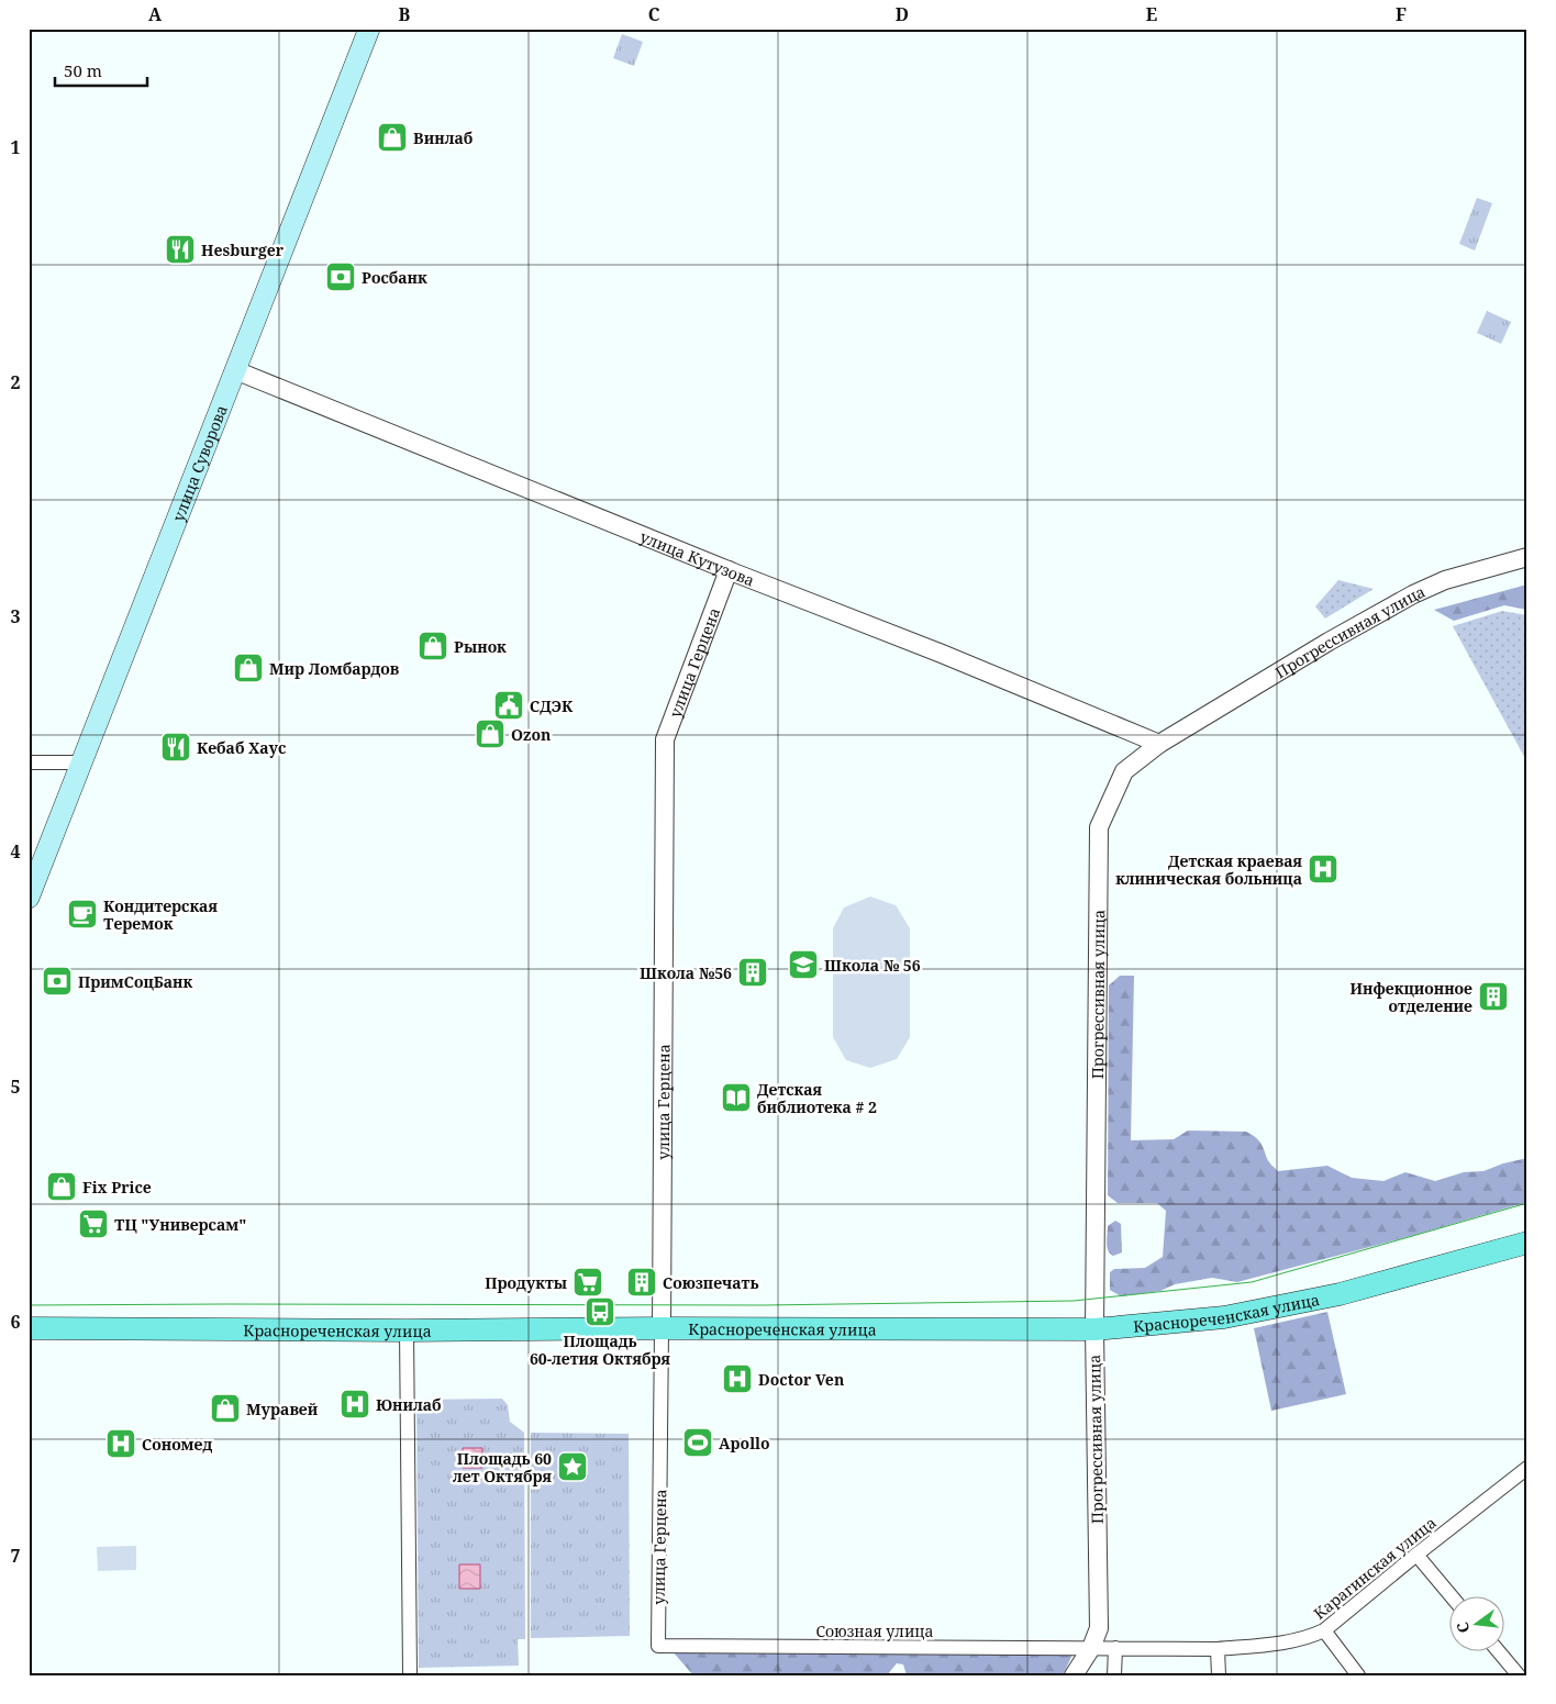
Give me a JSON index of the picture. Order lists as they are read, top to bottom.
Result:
{
  "streets": {
    "main road": ["улица Суворова", "Краснореченская улица"],
    "street": [
      "улица Кутузова",
      "Прогрессивная улица",
      "улица Герцена",
      "Карагинская улица",
      "Союзная улица"
    ]
  },
  "crossings": [
    ["улица Суворова", "улица Кутузова"],
    ["улица Кутузова", "Прогрессивная улица"],
    ["улица Кутузова", "улица Герцена"],
    ["Прогрессивная улица", "Краснореченская улица"],
    ["Прогрессивная улица", "Карагинская улица"],
    ["Прогрессивная улица", "Союзная улица"],
    ["улица Герцена", "Краснореченская улица"],
    ["улица Герцена", "Союзная улица"],
    ["Карагинская улица", "Союзная улица"]
  ],
  "places": {
    "shop": [
      "Винлаб",
      "Рынок",
      "Мир Ломбардов",
      "Ozon",
      "Fix Price",
      "Муравей"
    ],
    "restaurant": ["Hesburger", "Кебаб Хаус"],
    "bank": ["Росбанк", "ПримСоцБанк"],
    "public building": ["СДЭК"],
    "hospital": [
      "Детская краевая клиническая больница",
      "Doctor Ven",
      "Юнилаб",
      "Сономед"
    ],
    "cafe": ["Кондитерская Теремок"],
    "school or university": ["Школа № 56"],
    "building": ["Школа №56", "Инфекционное отделение", "Союзпечать"],
    "library": ["Детская библиотека # 2"],
    "supermarket": ["ТЦ \"Универсам\"", "Продукты"],
    "bus stop": ["Площадь 60-летия Октября"],
    "sports": ["Apollo"],
    "place": ["Площадь 60 лет Октября"]
  },
  "scale_bar": "50 m",
  "north": "left",
  "grid": {
    "columns": [
      "A",
      "B",
      "C",
      "D",
      "E",
      "F"
    ],
    "rows": [
      "1",
      "2",
      "3",
      "4",
      "5",
      "6",
      "7"
    ]
  }
}
